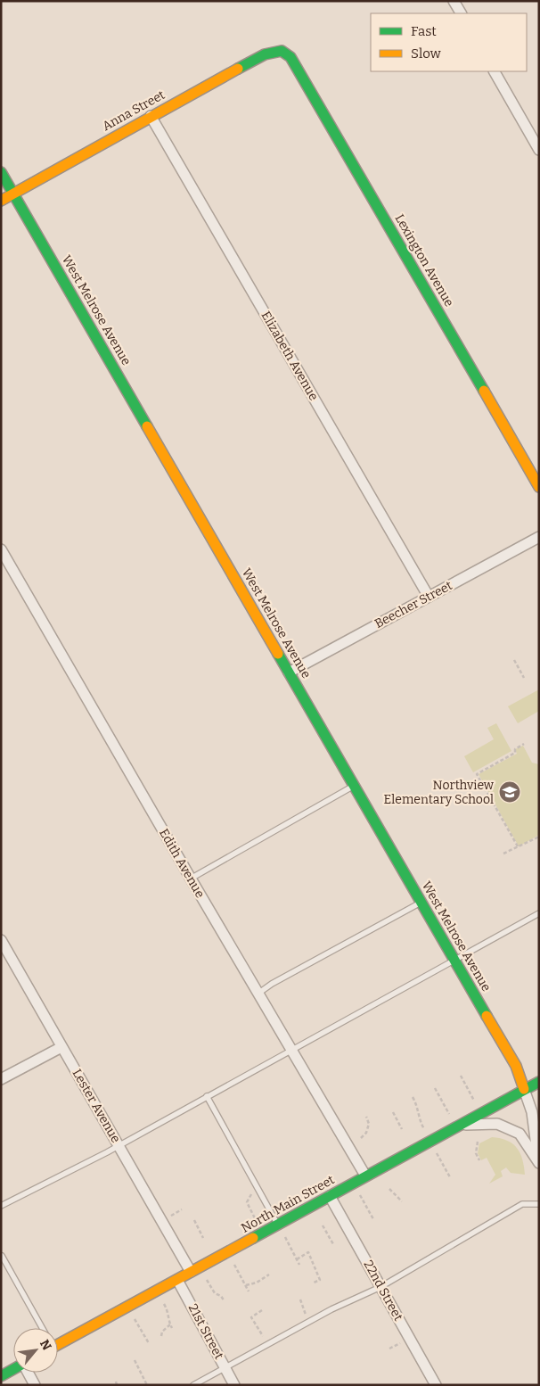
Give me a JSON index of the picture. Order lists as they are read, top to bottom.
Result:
{
  "streets": {
    "street": [
      "Anna Street",
      "Lexington Avenue",
      "West Melrose Avenue",
      "Elizabeth Avenue",
      "Beecher Street",
      "Edith Avenue",
      "Lester Avenue",
      "North Main Street",
      "22nd Street",
      "21st Street"
    ]
  },
  "crossings": [
    ["Anna Street", "Lexington Avenue"],
    ["Anna Street", "West Melrose Avenue"],
    ["Anna Street", "Elizabeth Avenue"],
    ["West Melrose Avenue", "Beecher Street"],
    ["West Melrose Avenue", "North Main Street"],
    ["Elizabeth Avenue", "Beecher Street"],
    ["Edith Avenue", "North Main Street"],
    ["Lester Avenue", "North Main Street"],
    ["North Main Street", "22nd Street"],
    ["North Main Street", "21st Street"]
  ],
  "places": {
    "school or university": ["Northview Elementary School"]
  },
  "legend": ["Fast", "Slow"],
  "north": "top right"
}
